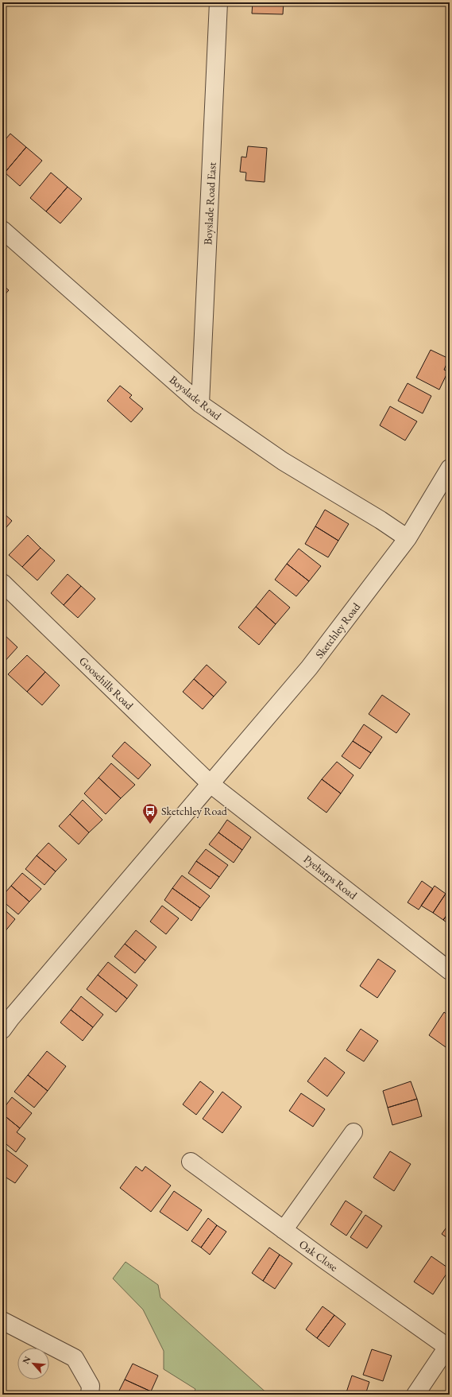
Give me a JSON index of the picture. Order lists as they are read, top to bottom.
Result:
{
  "streets": {
    "street": [
      "Boyslade Road East",
      "Boyslade Road",
      "Sketchley Road",
      "Goosehills Road",
      "Pyeharps Road",
      "Oak Close"
    ]
  },
  "crossings": [
    ["Boyslade Road East", "Boyslade Road"],
    ["Boyslade Road", "Sketchley Road"],
    ["Sketchley Road", "Goosehills Road"],
    ["Sketchley Road", "Pyeharps Road"],
    ["Goosehills Road", "Pyeharps Road"]
  ],
  "places": {
    "bus stop": ["Sketchley Road"]
  },
  "north": "top left"
}
